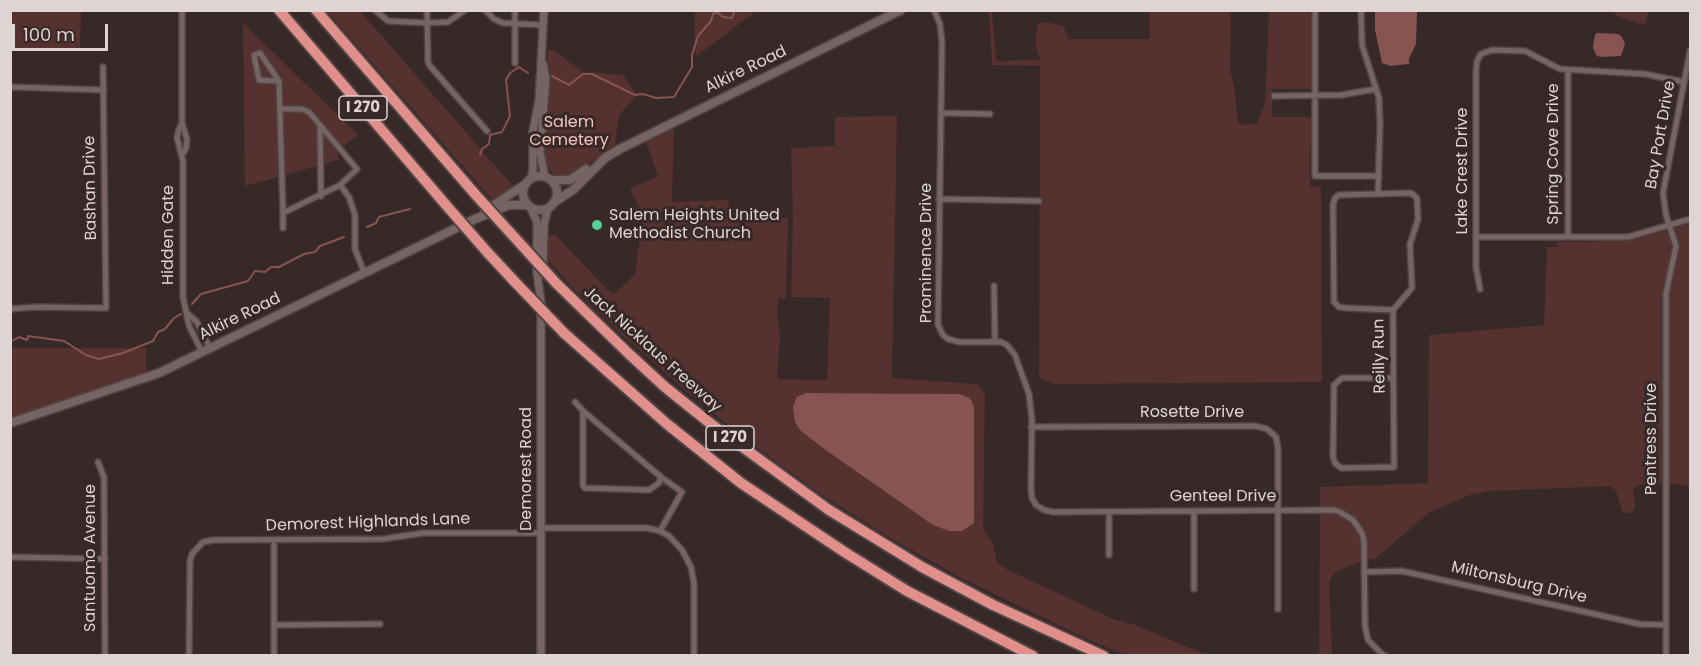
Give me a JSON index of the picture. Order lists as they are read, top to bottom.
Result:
{
  "streets": {
    "highway": ["I 270", "Jack Nicklaus Freeway"],
    "main road": ["Alkire Road"],
    "street": [
      "Bay Port Drive",
      "Spring Cove Drive",
      "Lake Crest Drive",
      "Bashan Drive",
      "Hidden Gate",
      "Prominence Drive",
      "Reilly Run",
      "Rosette Drive",
      "Pentress Drive",
      "Demorest Road",
      "Genteel Drive",
      "Demorest Highlands Lane",
      "Santuomo Avenue",
      "Miltonsburg Drive"
    ]
  },
  "crossings": [
    ["Alkire Road", "Hidden Gate"],
    ["Alkire Road", "Demorest Road"],
    ["Bay Port Drive", "Pentress Drive"],
    ["Spring Cove Drive", "Lake Crest Drive"],
    ["Rosette Drive", "Genteel Drive"],
    ["Pentress Drive", "Miltonsburg Drive"],
    ["Demorest Road", "Demorest Highlands Lane"],
    ["Genteel Drive", "Miltonsburg Drive"]
  ],
  "parks": ["Salem Cemetery"],
  "places": ["Salem Heights United Methodist Church"],
  "scale_bar": "100 m"
}
